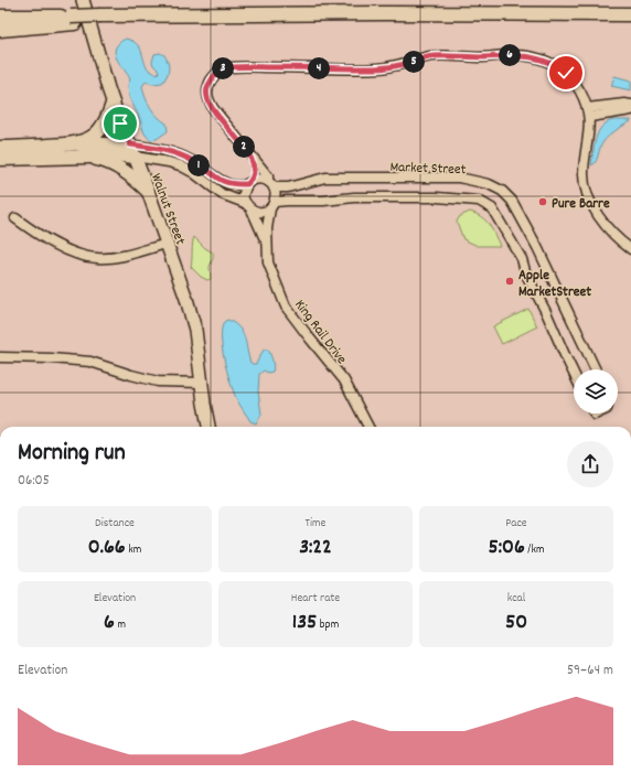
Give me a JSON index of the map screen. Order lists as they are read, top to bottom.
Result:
{
  "streets": {
    "main road": ["Walnut Street"],
    "street": ["Market Street", "King Rail Drive"]
  },
  "crossings": [
    ["Market Street", "Walnut Street"],
    ["Market Street", "King Rail Drive"]
  ],
  "places": ["Pure Barre", "Apple MarketStreet"],
  "page": {
    "pins": [
      "6",
      "5",
      "3",
      "4",
      "2",
      "1"
    ],
    "heading": ["Morning run", "06:05"],
    "stats": [
      ["Distance", "0.66 km"],
      ["Time", "3:22"],
      ["Pace", "5:06 /km"],
      ["Elevation", "6 m"],
      ["Heart rate", "135 bpm"],
      ["kcal", "50"]
    ],
    "chart": ["Elevation", "59–64 m"]
  }
}
